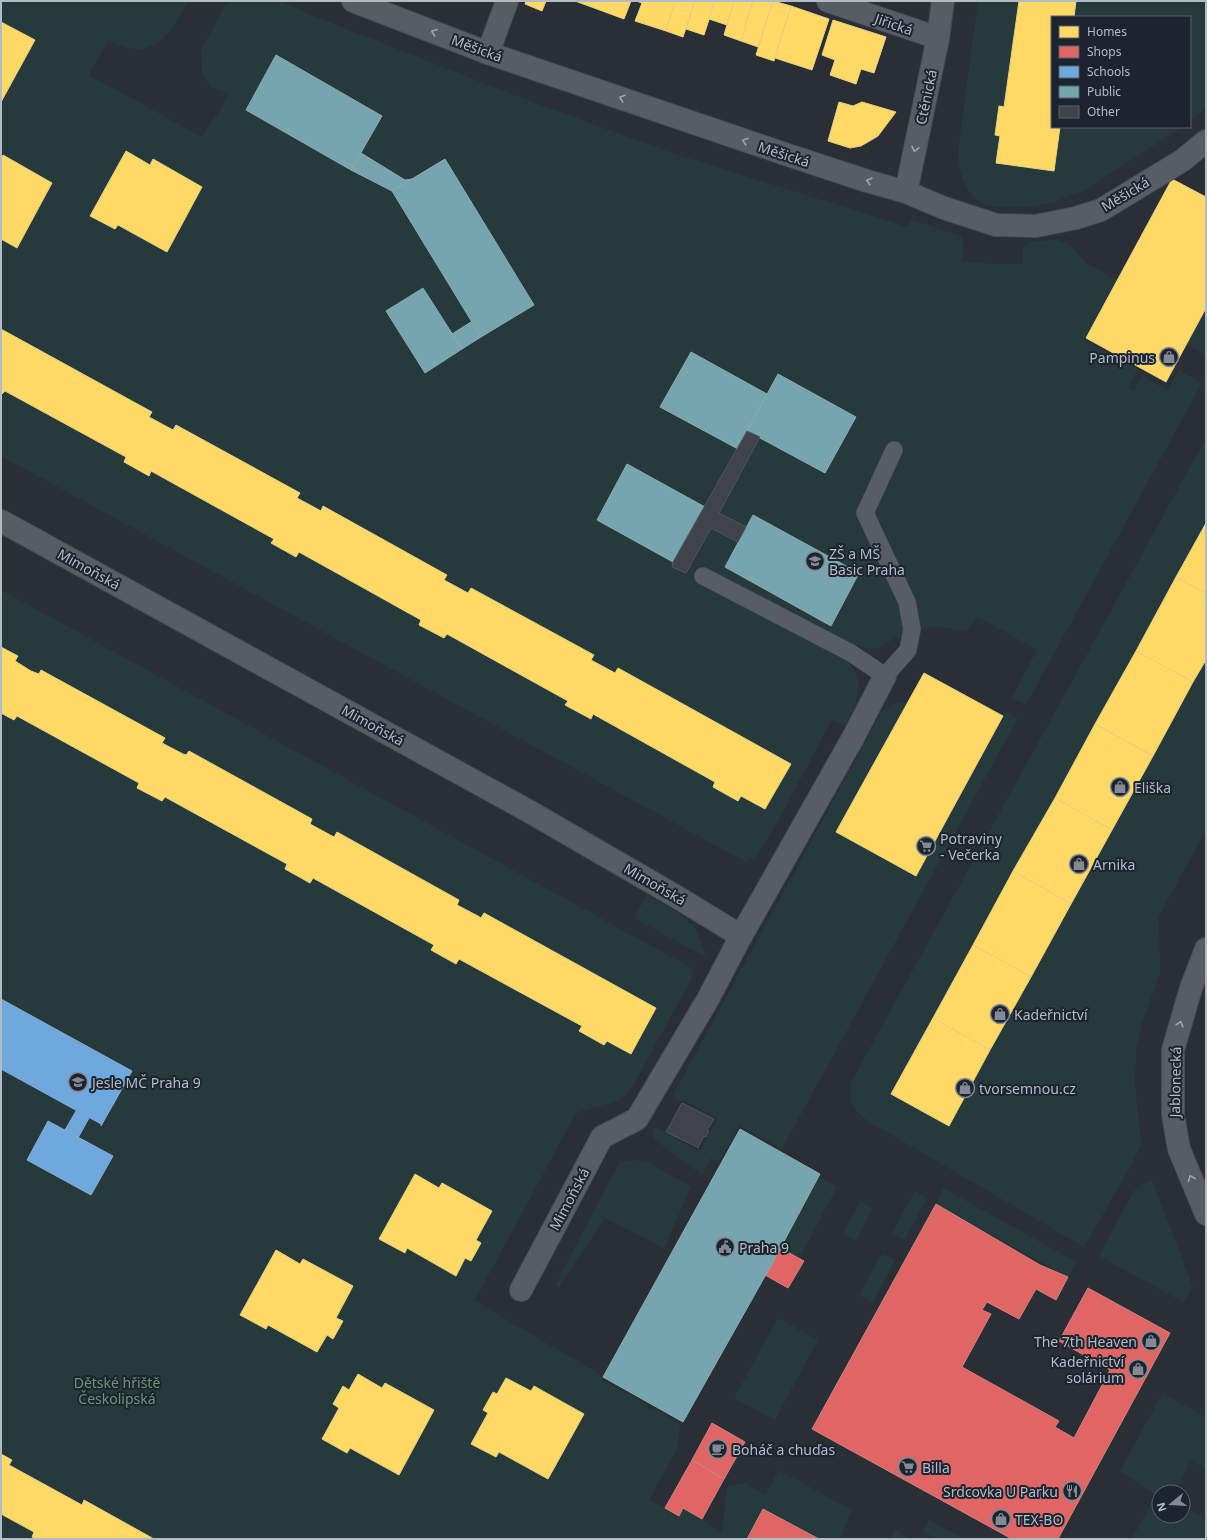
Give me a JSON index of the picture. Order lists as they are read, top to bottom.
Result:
{
  "streets": {
    "street": [
      "Jiřická",
      "Měšická",
      "Ctěnická",
      "Mimoňská",
      "Jablonecká"
    ]
  },
  "crossings": [
    ["Jiřická", "Ctěnická"],
    ["Měšická", "Ctěnická"]
  ],
  "one_way": ["Měšická", "Ctěnická", "Jablonecká"],
  "parks": ["Dětské hřiště Českolipská"],
  "places": {
    "shop": [
      "Pampinus",
      "Eliška",
      "Arnika",
      "Kadeřnictví",
      "tvorsemnou.cz",
      "The 7th Heaven",
      "Kadeřnictví solárium",
      "TEX-BO"
    ],
    "school or university": ["ZŠ a MŠ Basic Praha", "Jesle MČ Praha 9"],
    "supermarket": ["Potraviny - Večerka", "Billa"],
    "public building": ["Praha 9"],
    "cafe": ["Boháč a chuďas"],
    "restaurant": ["Srdcovka U Parku"]
  },
  "legend": [
    "Homes",
    "Shops",
    "Schools",
    "Public",
    "Other"
  ],
  "north": "left"
}
